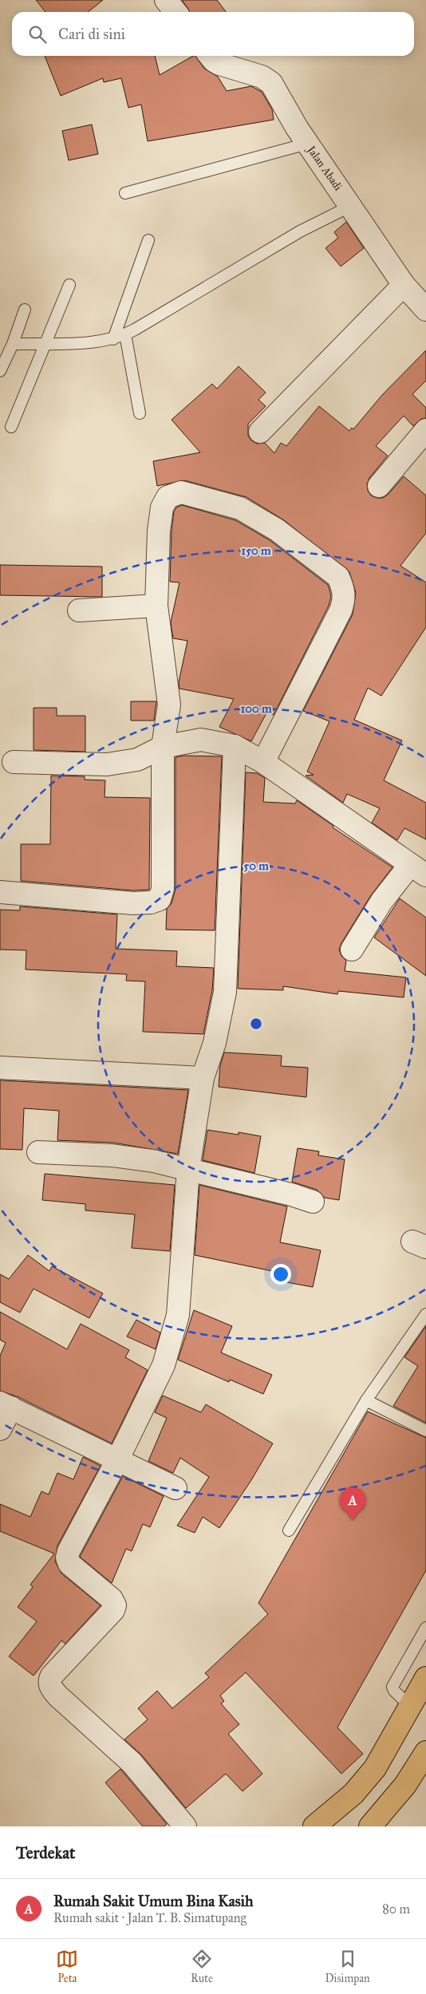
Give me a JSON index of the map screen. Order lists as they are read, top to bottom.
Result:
{
  "streets": {
    "street": ["Jalan Abadi"]
  },
  "page": {
    "search": "Cari di sini",
    "pins": "A",
    "heading": "Terdekat",
    "list": [
      {
        "mark": "A",
        "name": "Rumah Sakit Umum Bina Kasih",
        "note": "Rumah sakit · Jalan T. B. Simatupang",
        "value": "80 m"
      }
    ],
    "nav": ["Peta", "Rute", "Disimpan"]
  },
  "rings": ["150 m", "100 m", "50 m"]
}
